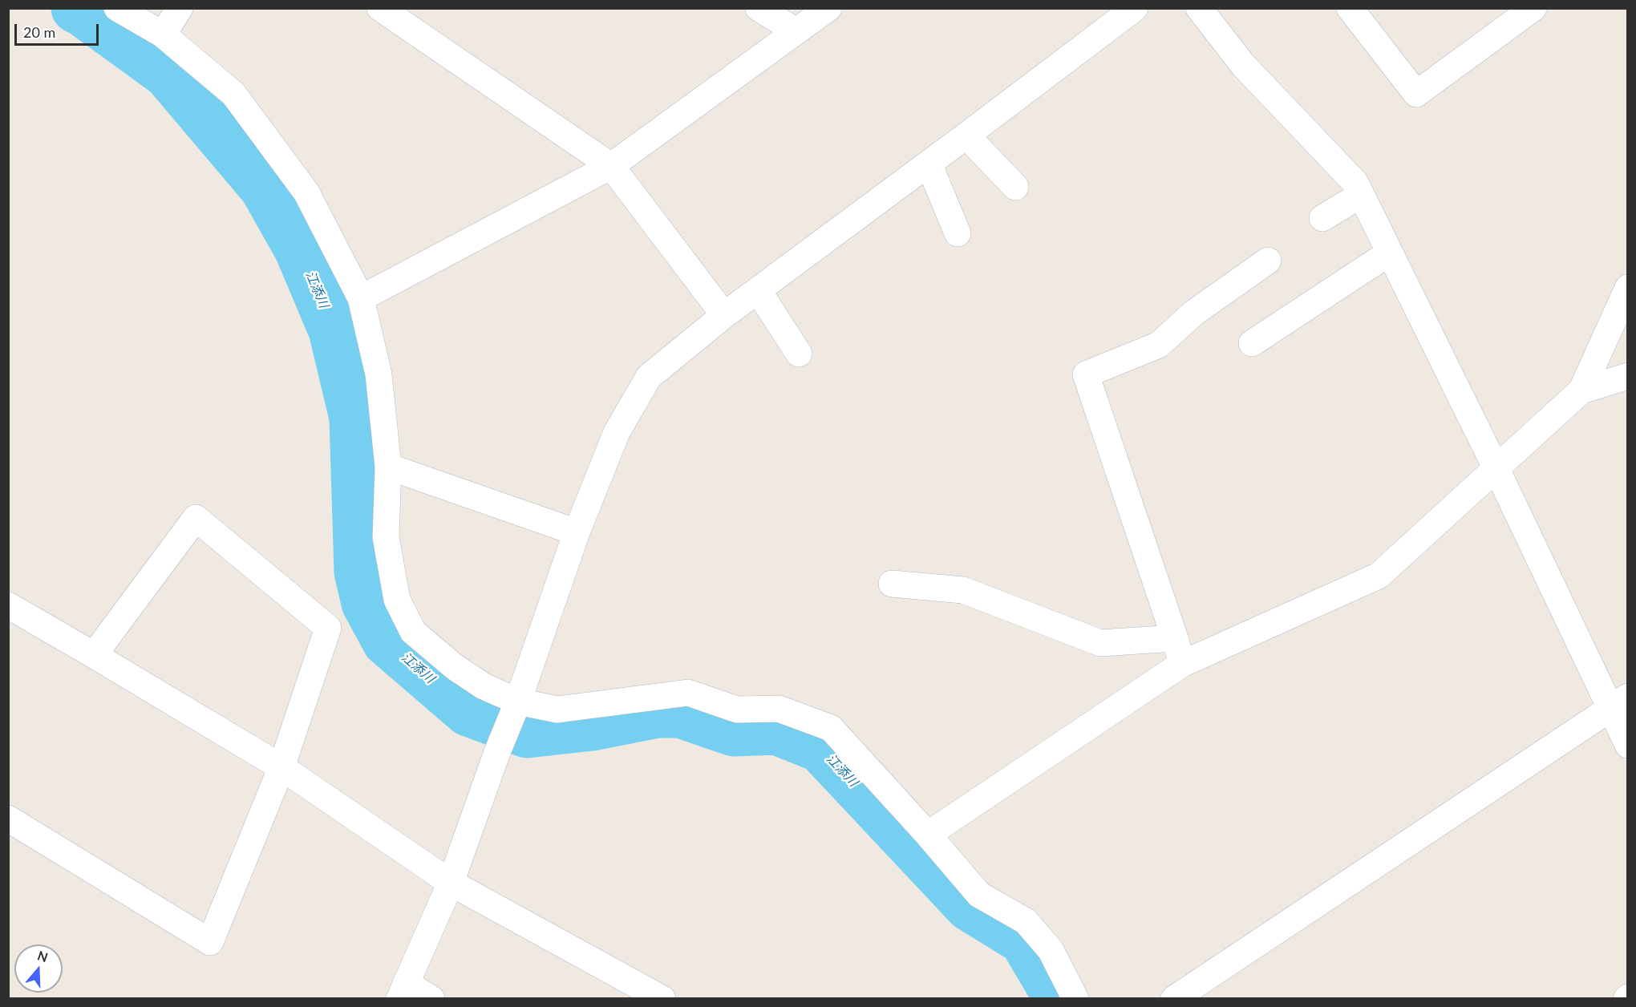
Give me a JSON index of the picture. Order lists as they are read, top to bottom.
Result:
{
  "water": ["江添川"],
  "scale_bar": "20 m",
  "north": "top"
}
